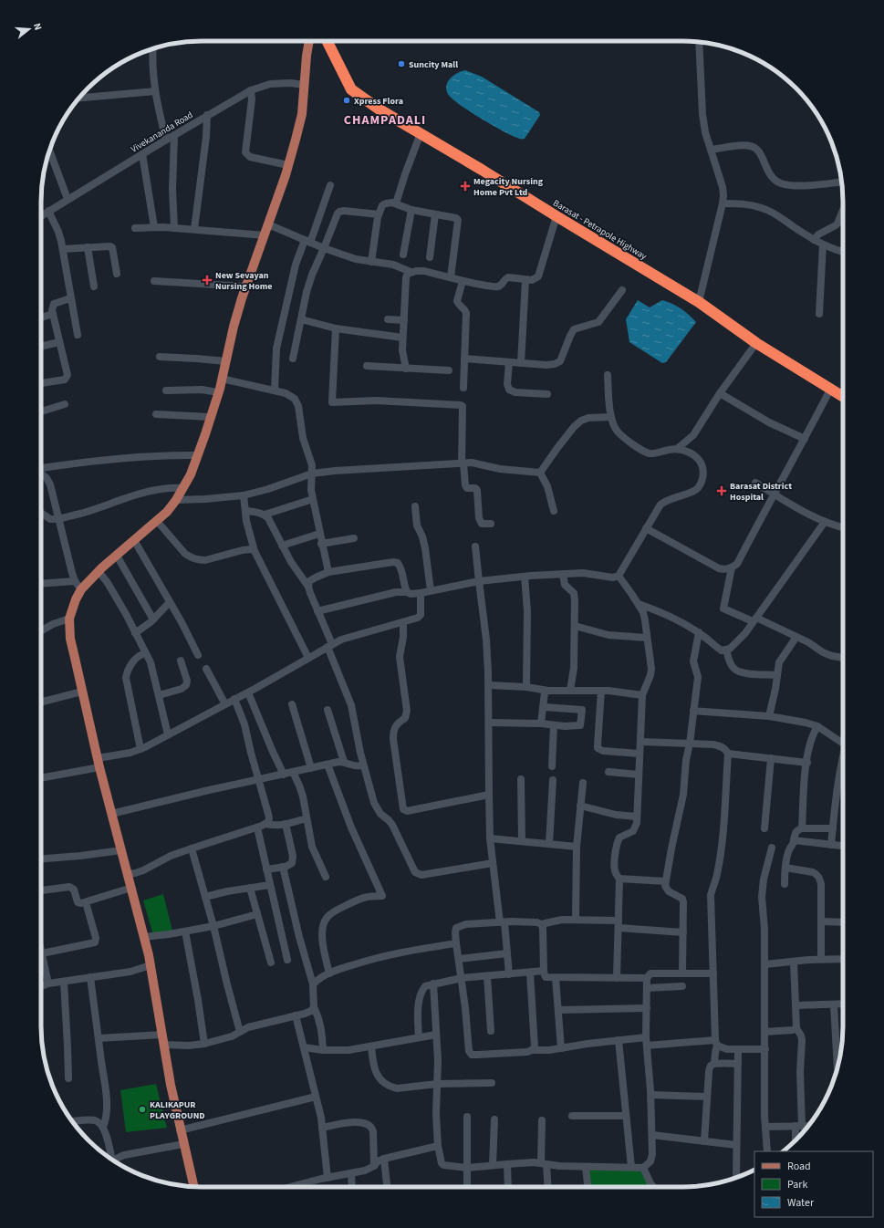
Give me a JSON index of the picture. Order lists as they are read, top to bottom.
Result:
{
  "streets": {
    "highway": ["Barasat - Petrapole Highway"],
    "street": ["Vivekananda Road"]
  },
  "districts": ["CHAMPADALI"],
  "places": {
    "other": ["Suncity Mall", "Xpress Flora", "KALIKAPUR PLAYGROUND"],
    "health": ["Megacity Nursing Home Pvt Ltd", "New Sevayan Nursing Home", "Barasat District Hospital"]
  },
  "legend": ["Road", "Park", "Water"],
  "north": "right"
}
